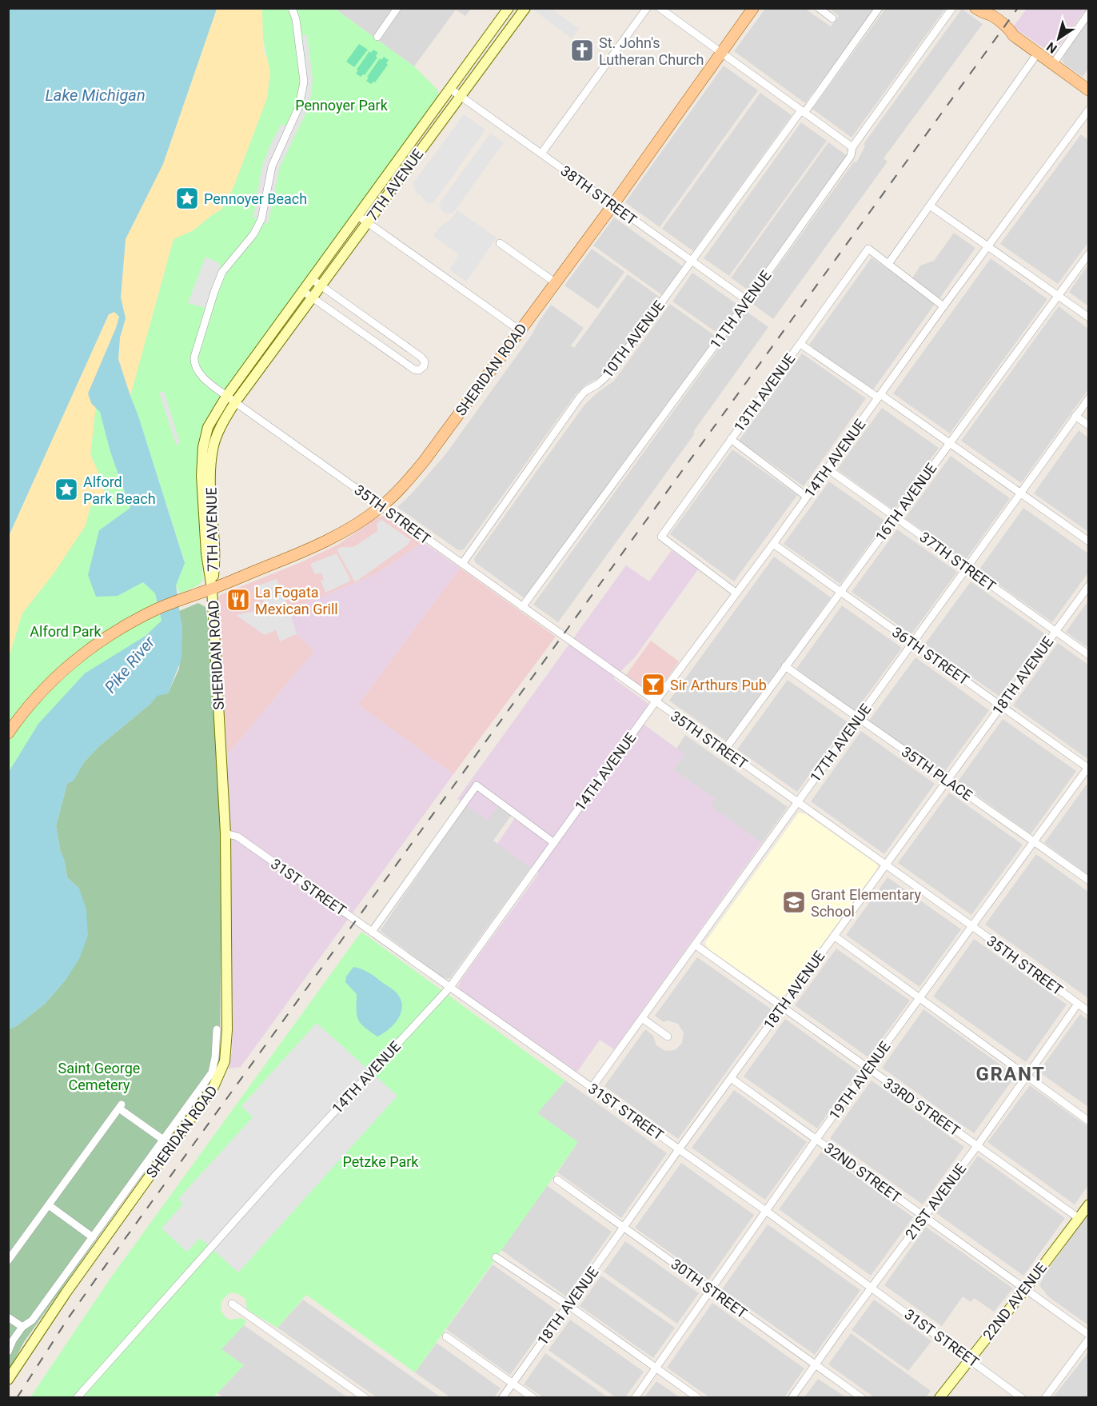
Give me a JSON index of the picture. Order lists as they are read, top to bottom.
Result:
{
  "streets": {
    "main road": ["SHERIDAN ROAD"],
    "street": [
      "7TH AVENUE",
      "38TH STREET",
      "11TH AVENUE",
      "10TH AVENUE",
      "13TH AVENUE",
      "14TH AVENUE",
      "16TH AVENUE",
      "35TH STREET",
      "37TH STREET",
      "36TH STREET",
      "18TH AVENUE",
      "17TH AVENUE",
      "35TH PLACE",
      "31ST STREET",
      "19TH AVENUE",
      "33RD STREET",
      "32ND STREET",
      "21ST AVENUE",
      "30TH STREET",
      "22ND AVENUE"
    ]
  },
  "crossings": [
    ["7TH AVENUE", "38TH STREET"],
    ["7TH AVENUE", "SHERIDAN ROAD"],
    ["7TH AVENUE", "35TH STREET"],
    ["38TH STREET", "11TH AVENUE"],
    ["38TH STREET", "10TH AVENUE"],
    ["38TH STREET", "SHERIDAN ROAD"],
    ["11TH AVENUE", "35TH STREET"],
    ["10TH AVENUE", "35TH STREET"],
    ["SHERIDAN ROAD", "35TH STREET"],
    ["SHERIDAN ROAD", "31ST STREET"],
    ["13TH AVENUE", "14TH AVENUE"],
    ["14TH AVENUE", "35TH STREET"],
    ["14TH AVENUE", "37TH STREET"],
    ["14TH AVENUE", "36TH STREET"],
    ["14TH AVENUE", "31ST STREET"],
    ["16TH AVENUE", "35TH STREET"],
    ["16TH AVENUE", "37TH STREET"],
    ["16TH AVENUE", "36TH STREET"],
    ["16TH AVENUE", "35TH PLACE"],
    ["35TH STREET", "18TH AVENUE"],
    ["35TH STREET", "17TH AVENUE"],
    ["35TH STREET", "19TH AVENUE"],
    ["35TH STREET", "21ST AVENUE"],
    ["37TH STREET", "18TH AVENUE"],
    ["37TH STREET", "17TH AVENUE"],
    ["36TH STREET", "18TH AVENUE"],
    ["36TH STREET", "17TH AVENUE"],
    ["36TH STREET", "19TH AVENUE"],
    ["18TH AVENUE", "35TH PLACE"],
    ["18TH AVENUE", "31ST STREET"],
    ["18TH AVENUE", "33RD STREET"],
    ["18TH AVENUE", "32ND STREET"],
    ["18TH AVENUE", "30TH STREET"],
    ["17TH AVENUE", "35TH PLACE"],
    ["17TH AVENUE", "31ST STREET"],
    ["17TH AVENUE", "33RD STREET"],
    ["35TH PLACE", "19TH AVENUE"],
    ["31ST STREET", "19TH AVENUE"],
    ["31ST STREET", "21ST AVENUE"],
    ["31ST STREET", "22ND AVENUE"],
    ["19TH AVENUE", "33RD STREET"],
    ["19TH AVENUE", "32ND STREET"],
    ["19TH AVENUE", "30TH STREET"],
    ["33RD STREET", "21ST AVENUE"],
    ["33RD STREET", "22ND AVENUE"],
    ["32ND STREET", "21ST AVENUE"],
    ["32ND STREET", "22ND AVENUE"],
    ["21ST AVENUE", "30TH STREET"]
  ],
  "districts": ["GRANT"],
  "water": ["Lake Michigan", "Pike River"],
  "parks": [
    "Pennoyer Park",
    "Alford Park",
    "Saint George Cemetery",
    "Petzke Park"
  ],
  "places": {
    "church": ["St. John's Lutheran Church"],
    "place": ["Pennoyer Beach", "Alford Park Beach"],
    "restaurant": ["La Fogata Mexican Grill"],
    "bar": ["Sir Arthurs Pub"],
    "school or university": ["Grant Elementary School"]
  },
  "north": "bottom left"
}
